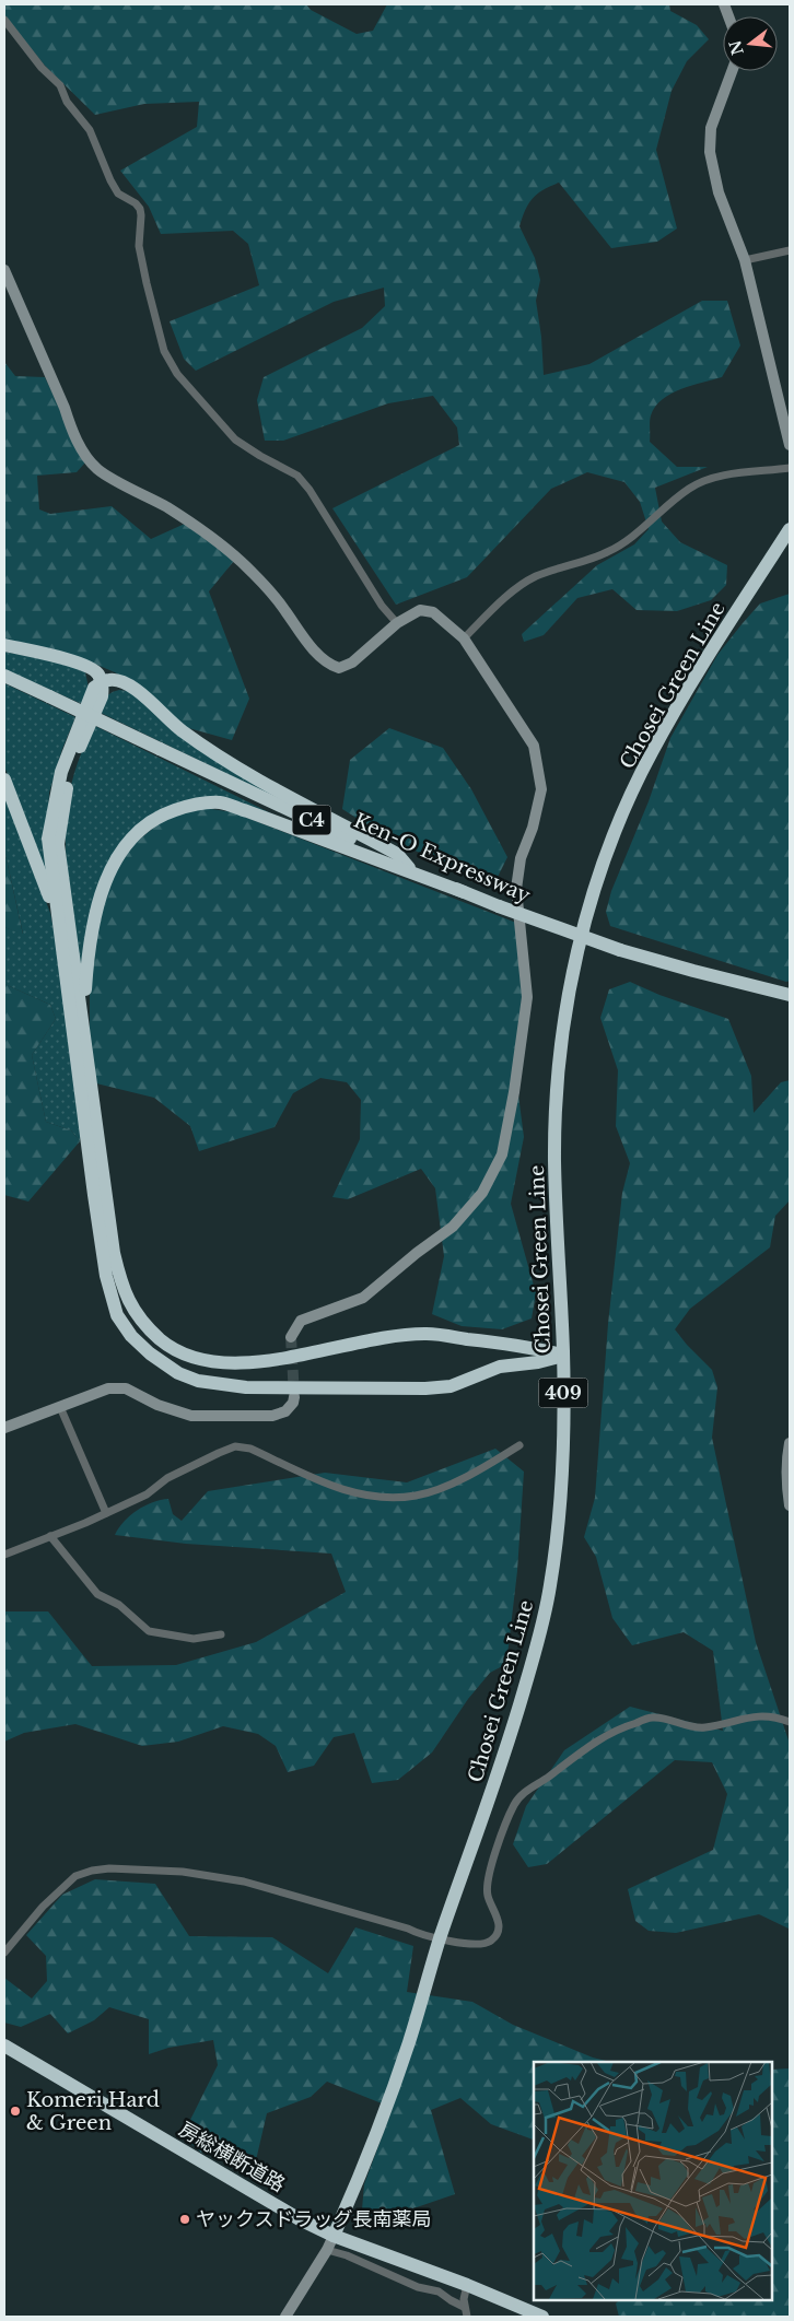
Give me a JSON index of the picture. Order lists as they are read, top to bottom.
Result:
{
  "streets": {
    "highway": [
      "Chosei Green Line",
      "C4",
      "Ken-O Expressway",
      "409",
      "房総横断道路"
    ]
  },
  "crossings": [
    ["Chosei Green Line", "房総横断道路"]
  ],
  "places": ["Komeri Hard & Green", "ヤックスドラッグ長南薬局"],
  "north": "left"
}
